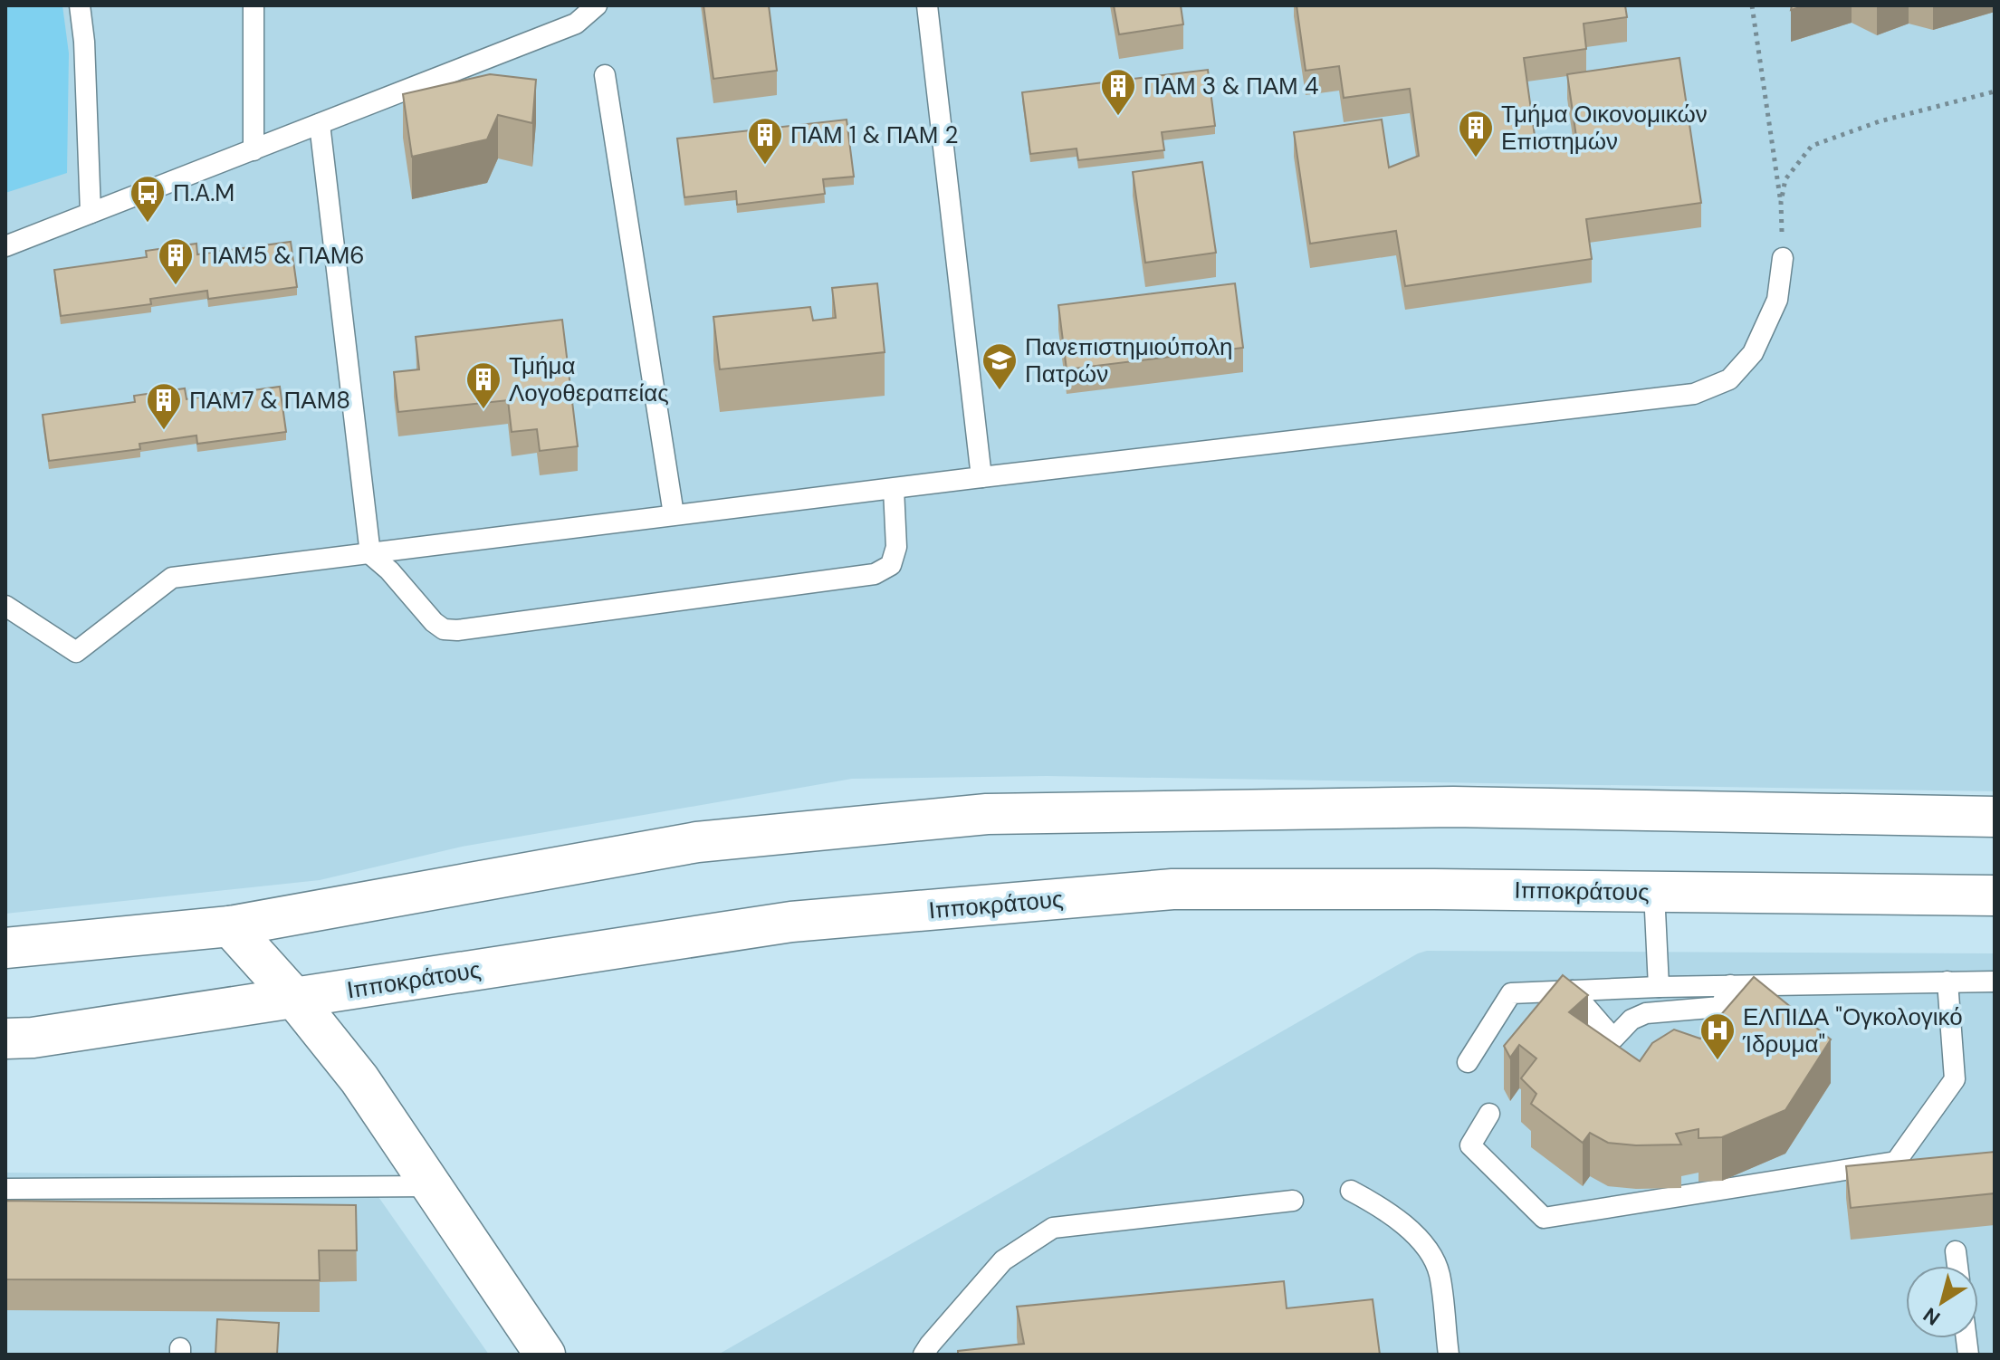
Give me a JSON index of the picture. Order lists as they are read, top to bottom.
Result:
{
  "streets": {
    "street": ["Ιπποκράτους"]
  },
  "places": {
    "building": [
      "ΠΑΜ 3 & ΠΑΜ 4",
      "Τμήμα Οικονομικών Επιστημών",
      "ΠΑΜ 1 & ΠΑΜ 2",
      "ΠΑΜ5 & ΠΑΜ6",
      "Τμήμα Λογοθεραπείας",
      "ΠΑΜ7 & ΠΑΜ8"
    ],
    "bus stop": ["Π.A.M"],
    "school or university": ["Πανεπιστημιούπολη Πατρών"],
    "hospital": ["ΕΛΠΙΔΑ \"Ογκολογικό Ίδρυμα\""]
  },
  "north": "bottom left"
}
